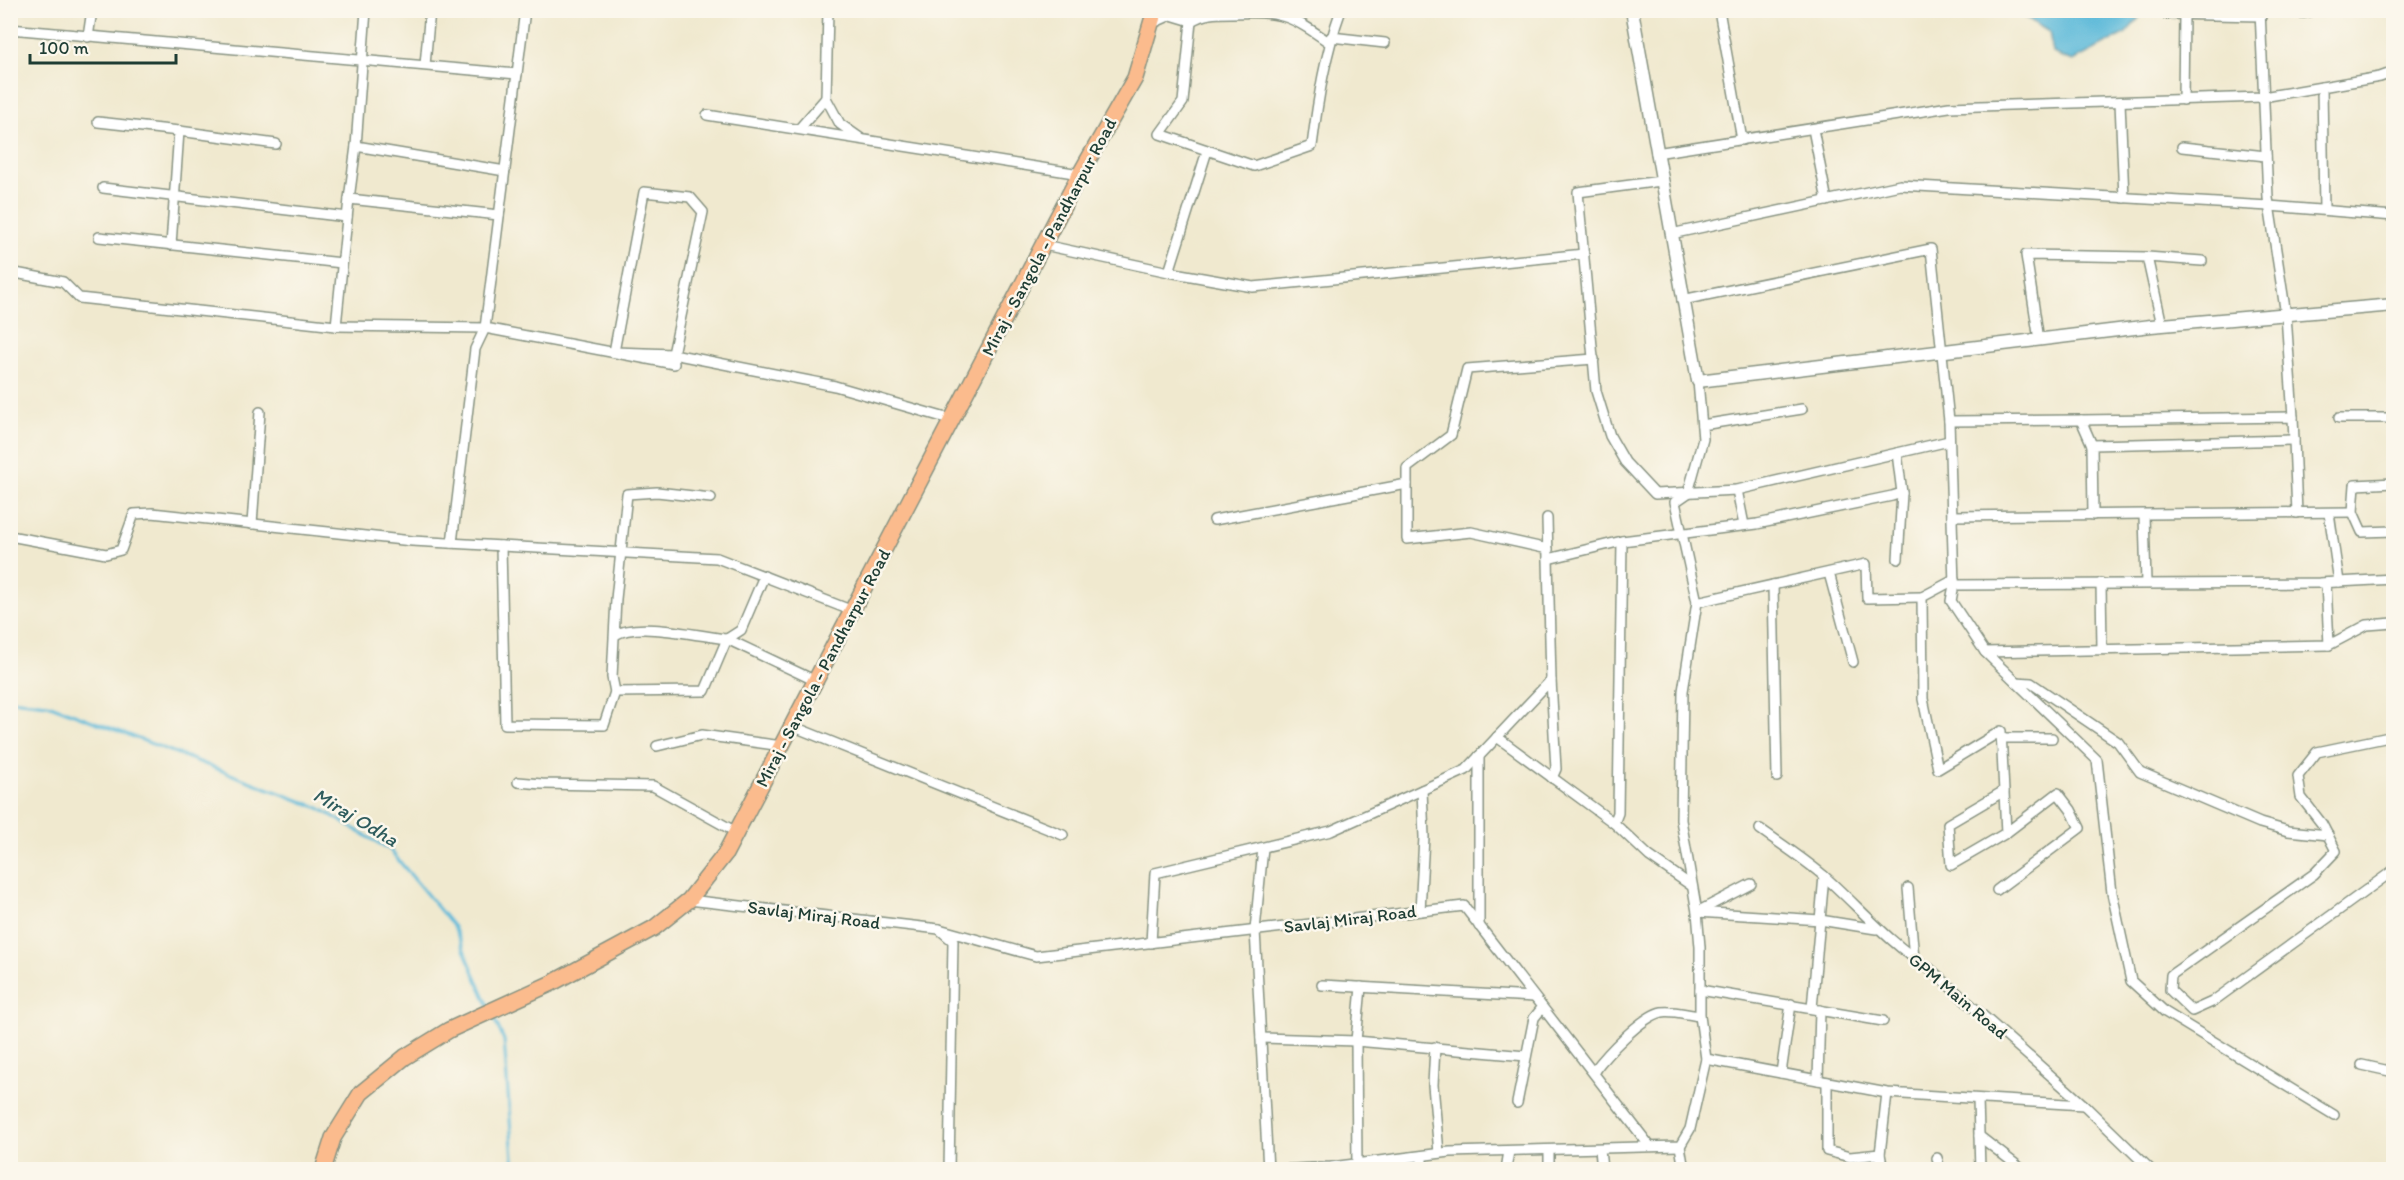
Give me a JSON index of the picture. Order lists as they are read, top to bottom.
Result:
{
  "streets": {
    "highway": ["Miraj - Sangola - Pandharpur Road"],
    "street": ["Savlaj Miraj Road", "GPM Main Road"]
  },
  "crossings": [
    ["Miraj - Sangola - Pandharpur Road", "Savlaj Miraj Road"]
  ],
  "water": ["Miraj Odha"],
  "scale_bar": "100 m"
}
